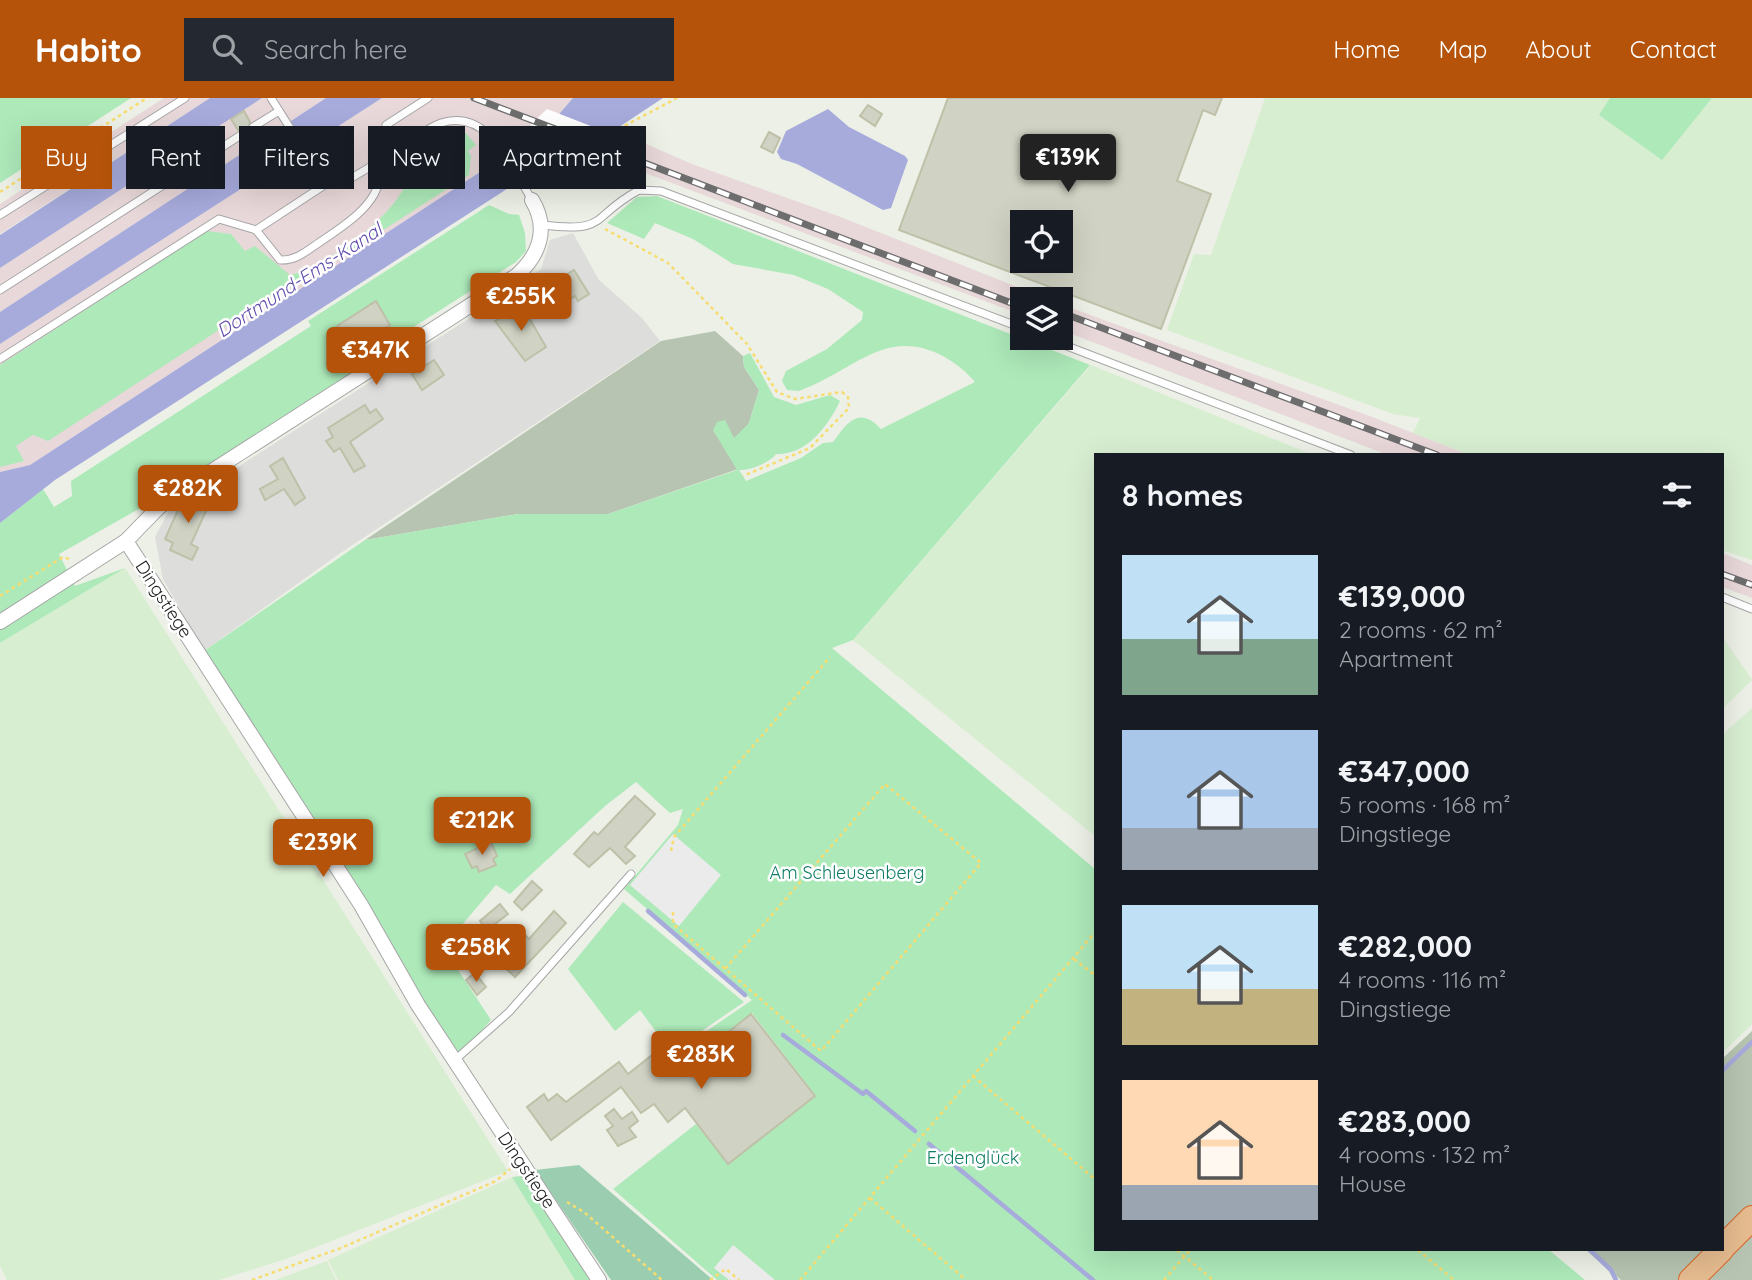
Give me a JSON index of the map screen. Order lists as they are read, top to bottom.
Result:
{
  "streets": {
    "street": ["Dingstiege"]
  },
  "water": ["Dortmund-Ems-Kanal"],
  "parks": ["Am Schleusenberg", "Erdenglück"],
  "page": {
    "header": "Habito",
    "search": "Search here",
    "nav": [
      "Home",
      "Map",
      "About",
      "Contact"
    ],
    "chip": [
      "Buy",
      "Rent",
      "Filters",
      "New",
      "Apartment"
    ],
    "price": [
      "€139K",
      "€255K",
      "€347K",
      "€282K",
      "€212K",
      "€239K",
      "€258K",
      "€283K"
    ],
    "heading": "8 homes",
    "list": [
      {
        "name": "€139,000",
        "note": "2 rooms · 62 m² · Apartment"
      },
      {
        "name": "€347,000",
        "note": "5 rooms · 168 m² · Dingstiege"
      },
      {
        "name": "€282,000",
        "note": "4 rooms · 116 m² · Dingstiege"
      },
      {
        "name": "€283,000",
        "note": "4 rooms · 132 m² · House"
      }
    ]
  }
}
